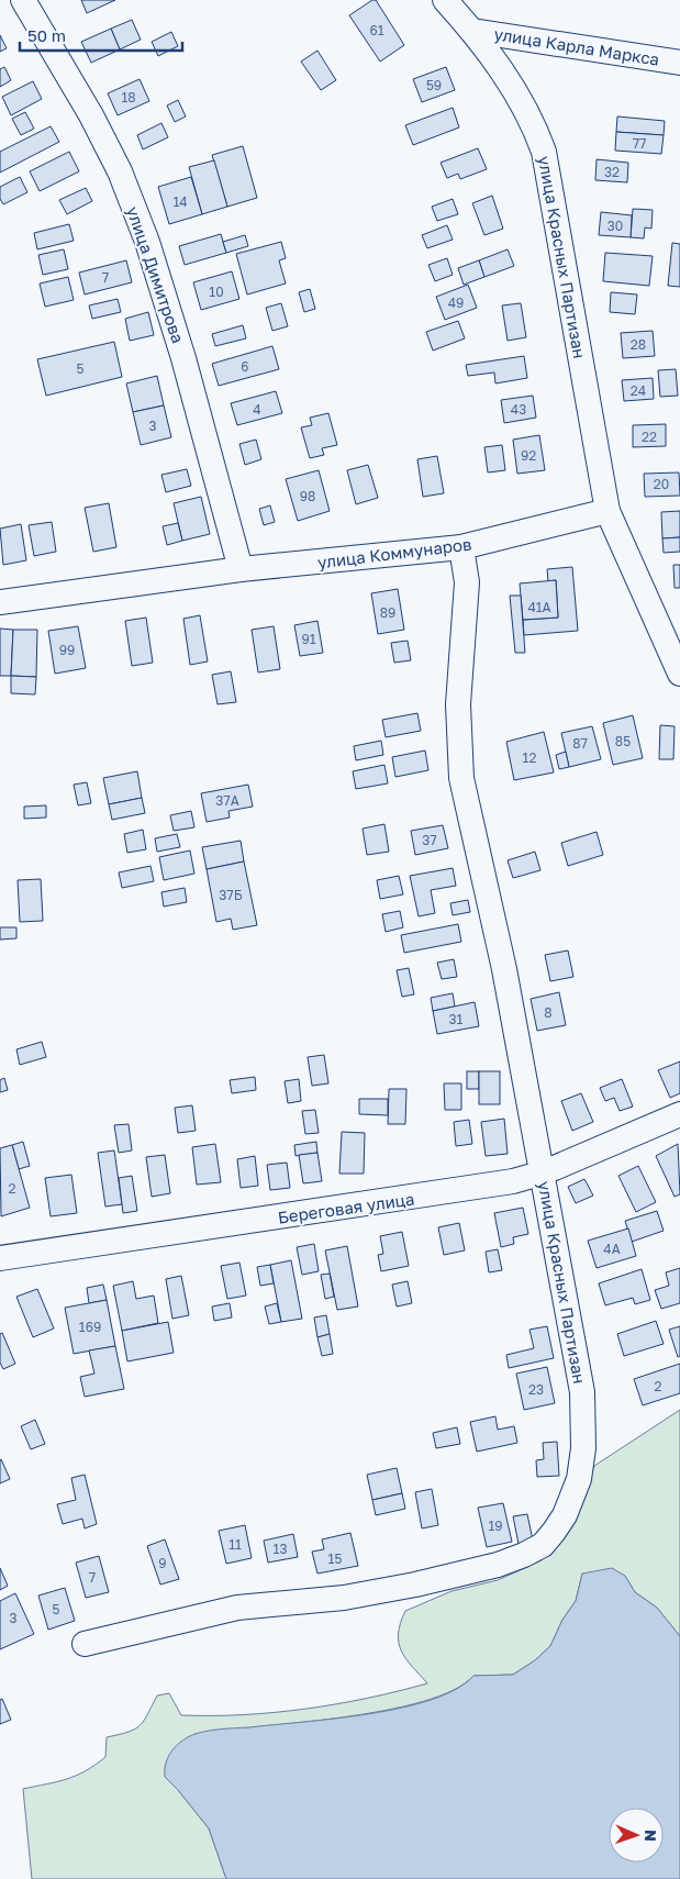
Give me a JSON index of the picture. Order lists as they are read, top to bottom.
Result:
{
  "streets": {
    "street": [
      "улица Карла Маркса",
      "улица Красных Партизан",
      "улица Димитрова",
      "улица Коммунаров",
      "Береговая улица"
    ]
  },
  "crossings": [
    ["улица Карла Маркса", "улица Красных Партизан"],
    ["улица Красных Партизан", "улица Коммунаров"],
    ["улица Красных Партизан", "Береговая улица"],
    ["улица Димитрова", "улица Коммунаров"]
  ],
  "house_numbers": [
    "61",
    "59",
    "18",
    "77",
    "32",
    "14",
    "30",
    "7",
    "10",
    "49",
    "28",
    "6",
    "5",
    "24",
    "4",
    "43",
    "3",
    "22",
    "92",
    "20",
    "98",
    "41А",
    "89",
    "91",
    "99",
    "85",
    "87",
    "12",
    "37А",
    "37",
    "37Б",
    "8",
    "31",
    "2",
    "4А",
    "169",
    "2",
    "23",
    "19",
    "11",
    "13",
    "15",
    "9",
    "7",
    "5",
    "3"
  ],
  "scale_bar": "50 m",
  "north": "right"
}
